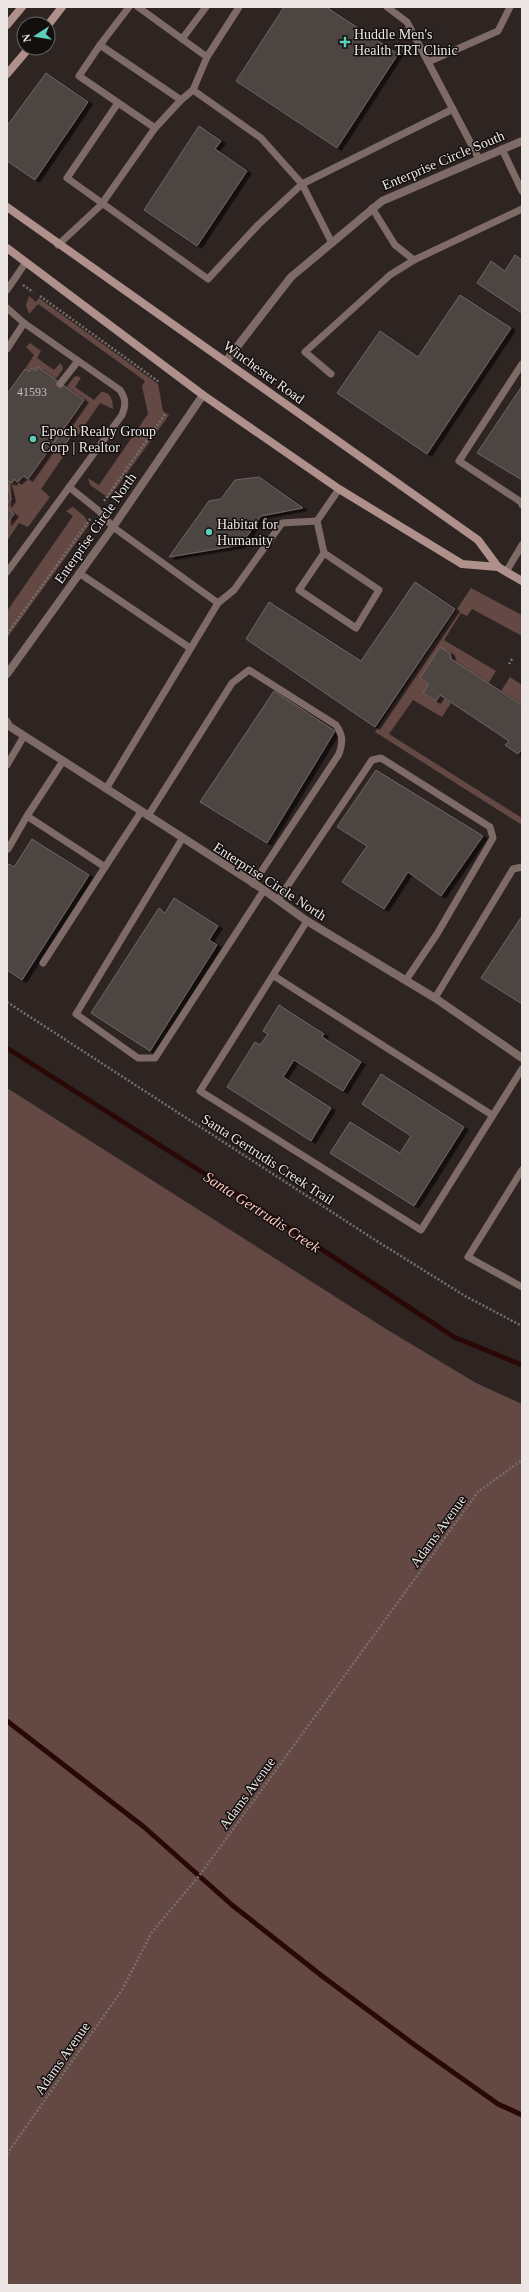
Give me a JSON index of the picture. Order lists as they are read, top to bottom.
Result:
{
  "streets": {
    "main road": ["Winchester Road"],
    "street": ["Enterprise Circle South", "Enterprise Circle North"],
    "path": ["Santa Gertrudis Creek Trail", "Adams Avenue"]
  },
  "crossings": [
    ["Enterprise Circle South", "Winchester Road"],
    ["Winchester Road", "Enterprise Circle North"]
  ],
  "water": ["Santa Gertrudis Creek"],
  "places": {
    "health": ["Huddle Men's Health TRT Clinic"],
    "other": ["Epoch Realty Group Corp | Realtor", "Habitat for Humanity"]
  },
  "house_numbers": ["41593"],
  "north": "left"
}
